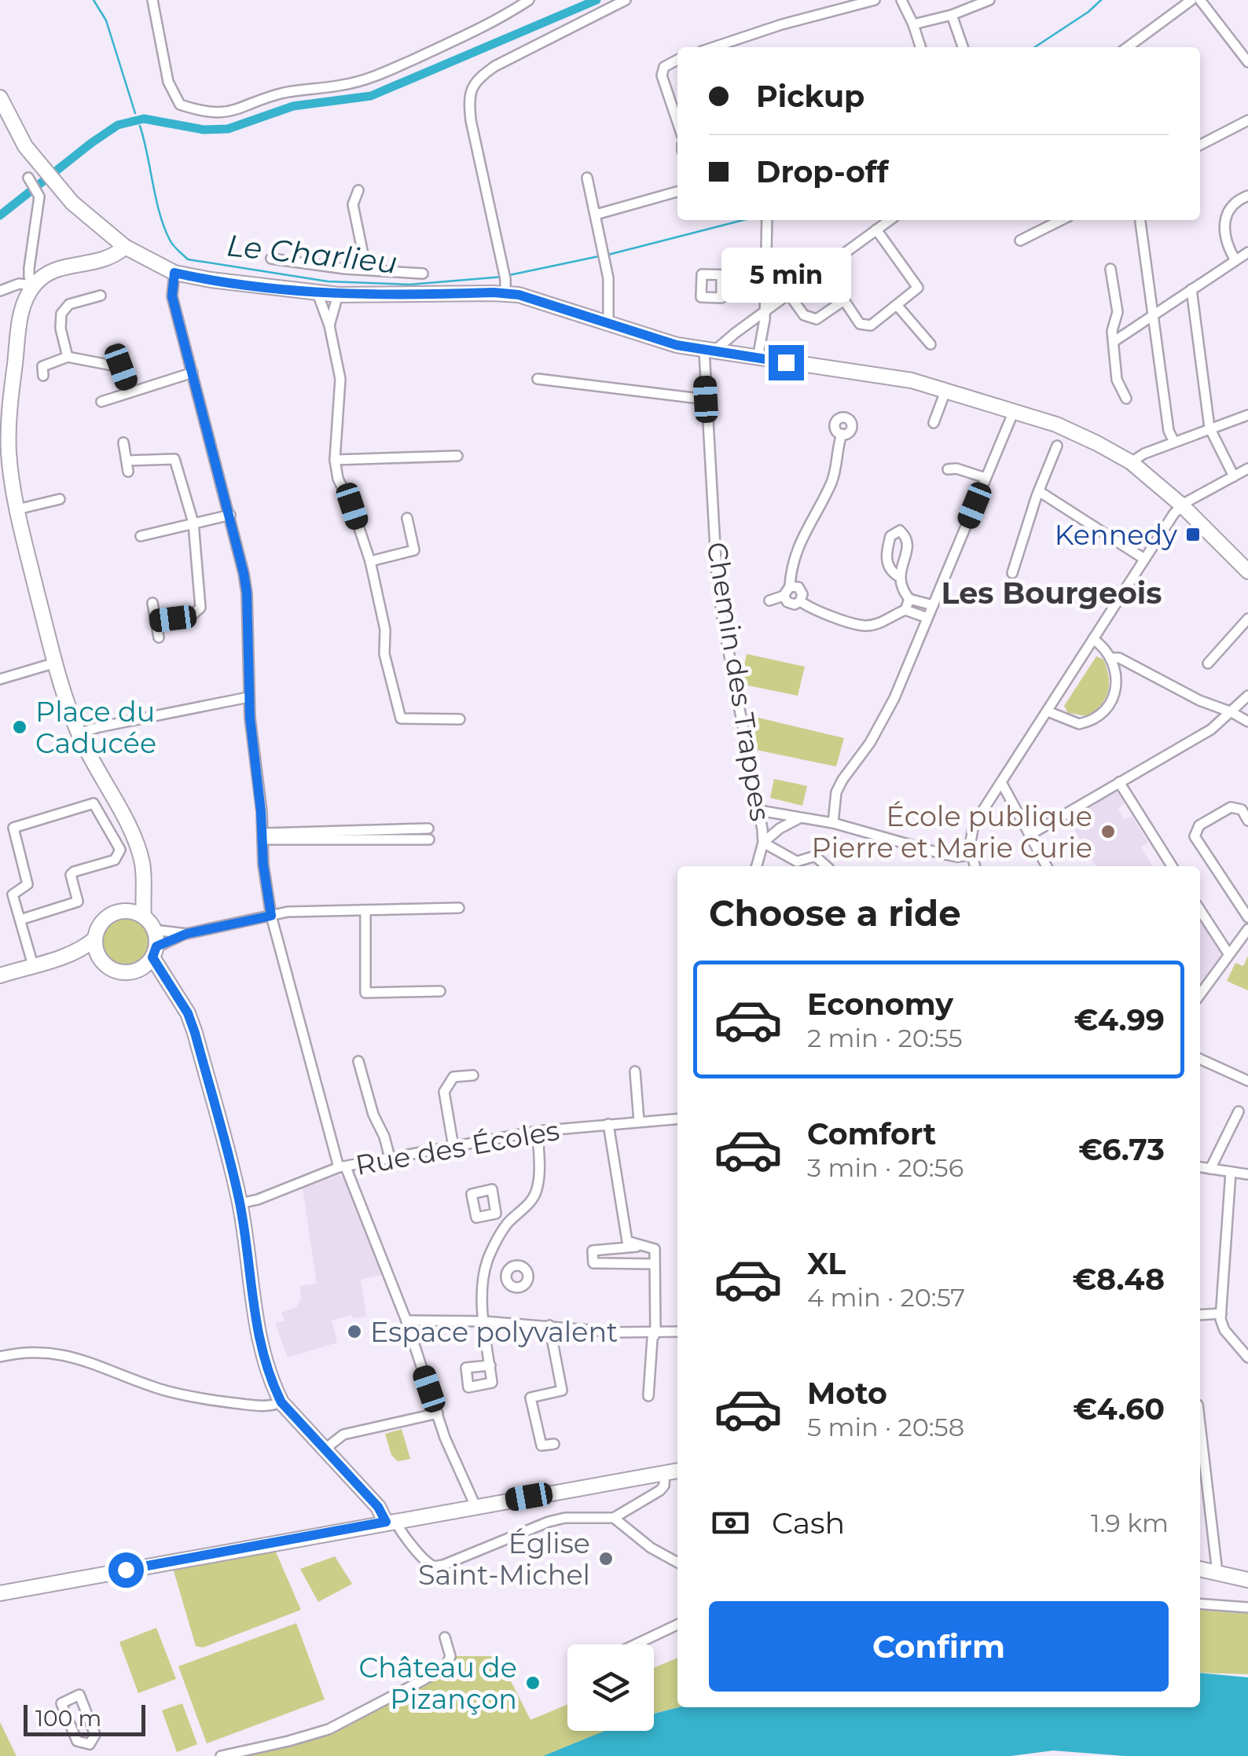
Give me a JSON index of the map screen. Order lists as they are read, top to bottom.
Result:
{
  "streets": {
    "street": ["Chemin des Trappes", "Rue des Écoles"]
  },
  "districts": ["Les Bourgeois"],
  "water": ["Le Charlieu"],
  "places": {
    "transit": ["Kennedy"],
    "other": [
      "Place du Caducée",
      "École publique Pierre et Marie Curie",
      "Espace polyvalent",
      "Église Saint-Michel",
      "Château de Pizançon"
    ]
  },
  "scale_bar": "100 m",
  "page": {
    "banner": ["Pickup", "Drop-off"],
    "bubble": "5 min",
    "heading": "Choose a ride",
    "list": [
      {
        "name": "Economy",
        "note": "2 min · 20:55",
        "value": "€4.99"
      },
      {
        "name": "Comfort",
        "note": "3 min · 20:56",
        "value": "€6.73"
      },
      {
        "name": "XL",
        "note": "4 min · 20:57",
        "value": "€8.48"
      },
      {
        "name": "Moto",
        "note": "5 min · 20:58",
        "value": "€4.60"
      }
    ],
    "pay": ["Cash", "1.9 km"],
    "buttons": "Confirm",
    "scale": "100 m"
  }
}
